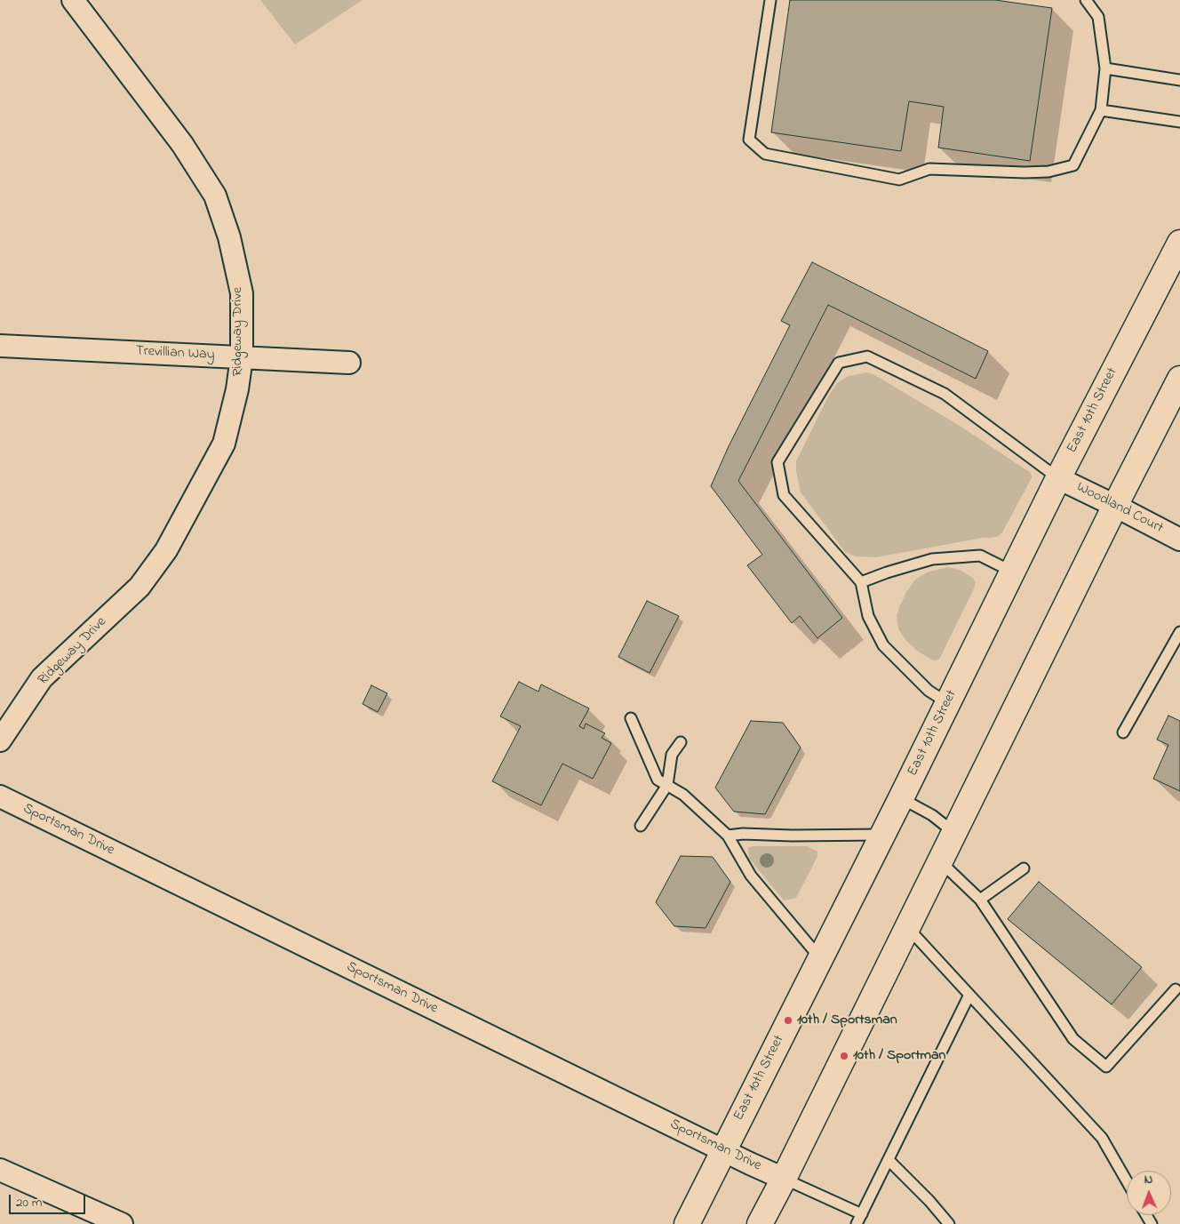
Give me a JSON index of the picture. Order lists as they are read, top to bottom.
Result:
{
  "streets": {
    "main road": ["East 10th Street"],
    "street": [
      "Ridgeway Drive",
      "Trevillian Way",
      "Woodland Court",
      "Sportsman Drive"
    ]
  },
  "crossings": [
    ["Ridgeway Drive", "Trevillian Way"],
    ["East 10th Street", "Woodland Court"],
    ["East 10th Street", "Sportsman Drive"]
  ],
  "places": ["10th / Sportsman", "10th / Sportman"],
  "scale_bar": "20 m",
  "north": "top"
}
